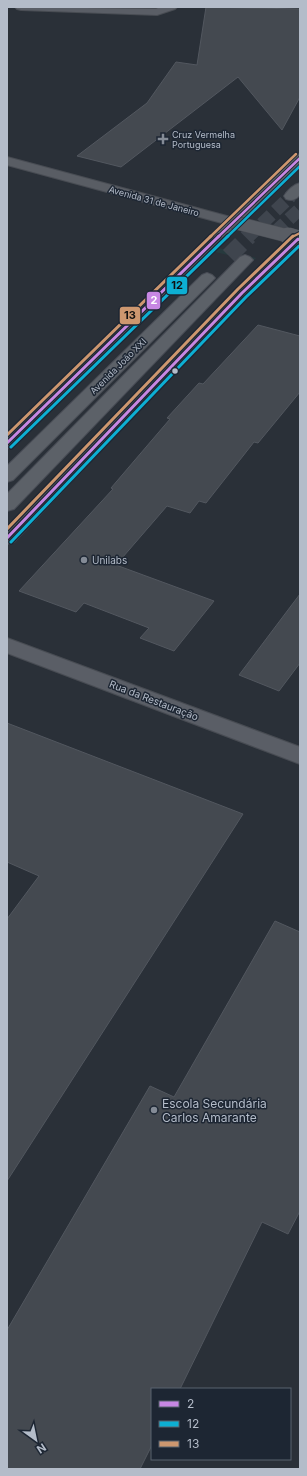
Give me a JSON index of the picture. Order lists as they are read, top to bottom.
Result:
{
  "streets": {
    "main road": ["Avenida 31 de Janeiro", "Avenida João XXI"],
    "street": ["Rua da Restauração"]
  },
  "places": {
    "health": ["Cruz Vermelha Portuguesa"],
    "other": ["Unilabs", "Escola Secundária Carlos Amarante"]
  },
  "lines": ["transit line 13", "transit line 2", "transit line 12"],
  "legend": ["2", "12", "13"],
  "north": "bottom right"
}
